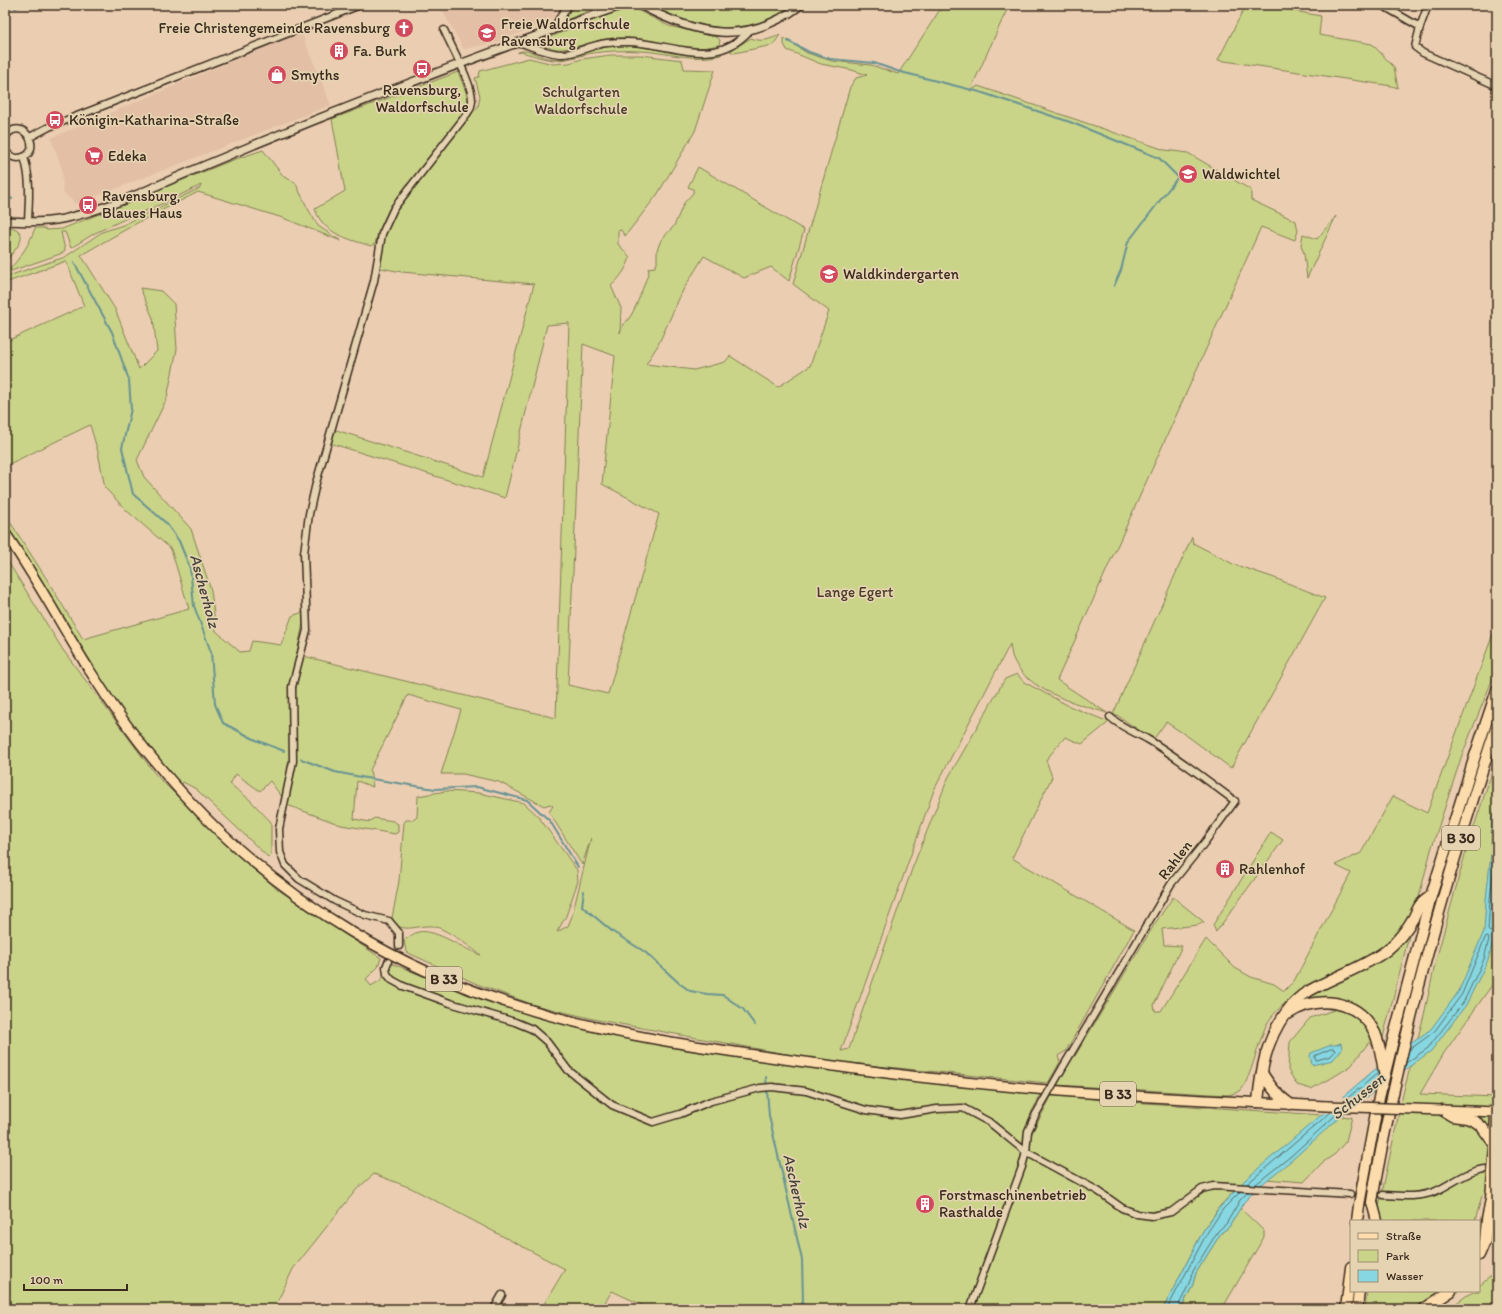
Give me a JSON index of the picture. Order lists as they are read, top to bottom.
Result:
{
  "streets": {
    "highway": ["B 30"],
    "main road": ["B 33"],
    "street": ["Rahlen"]
  },
  "water": ["Ascherholz", "Schussen"],
  "parks": ["Schulgarten Waldorfschule", "Lange Egert"],
  "places": {
    "church": ["Freie Christengemeinde Ravensburg"],
    "school or university": ["Freie Waldorfschule Ravensburg", "Waldwichtel", "Waldkindergarten"],
    "building": ["Fa. Burk", "Rahlenhof", "Forstmaschinenbetrieb Rasthalde"],
    "bus stop": ["Ravensburg, Waldorfschule", "Königin-Katharina-Straße", "Ravensburg, Blaues Haus"],
    "shop": ["Smyths"],
    "supermarket": ["Edeka"]
  },
  "legend": ["Straße", "Park", "Wasser"],
  "scale_bar": "100 m"
}
